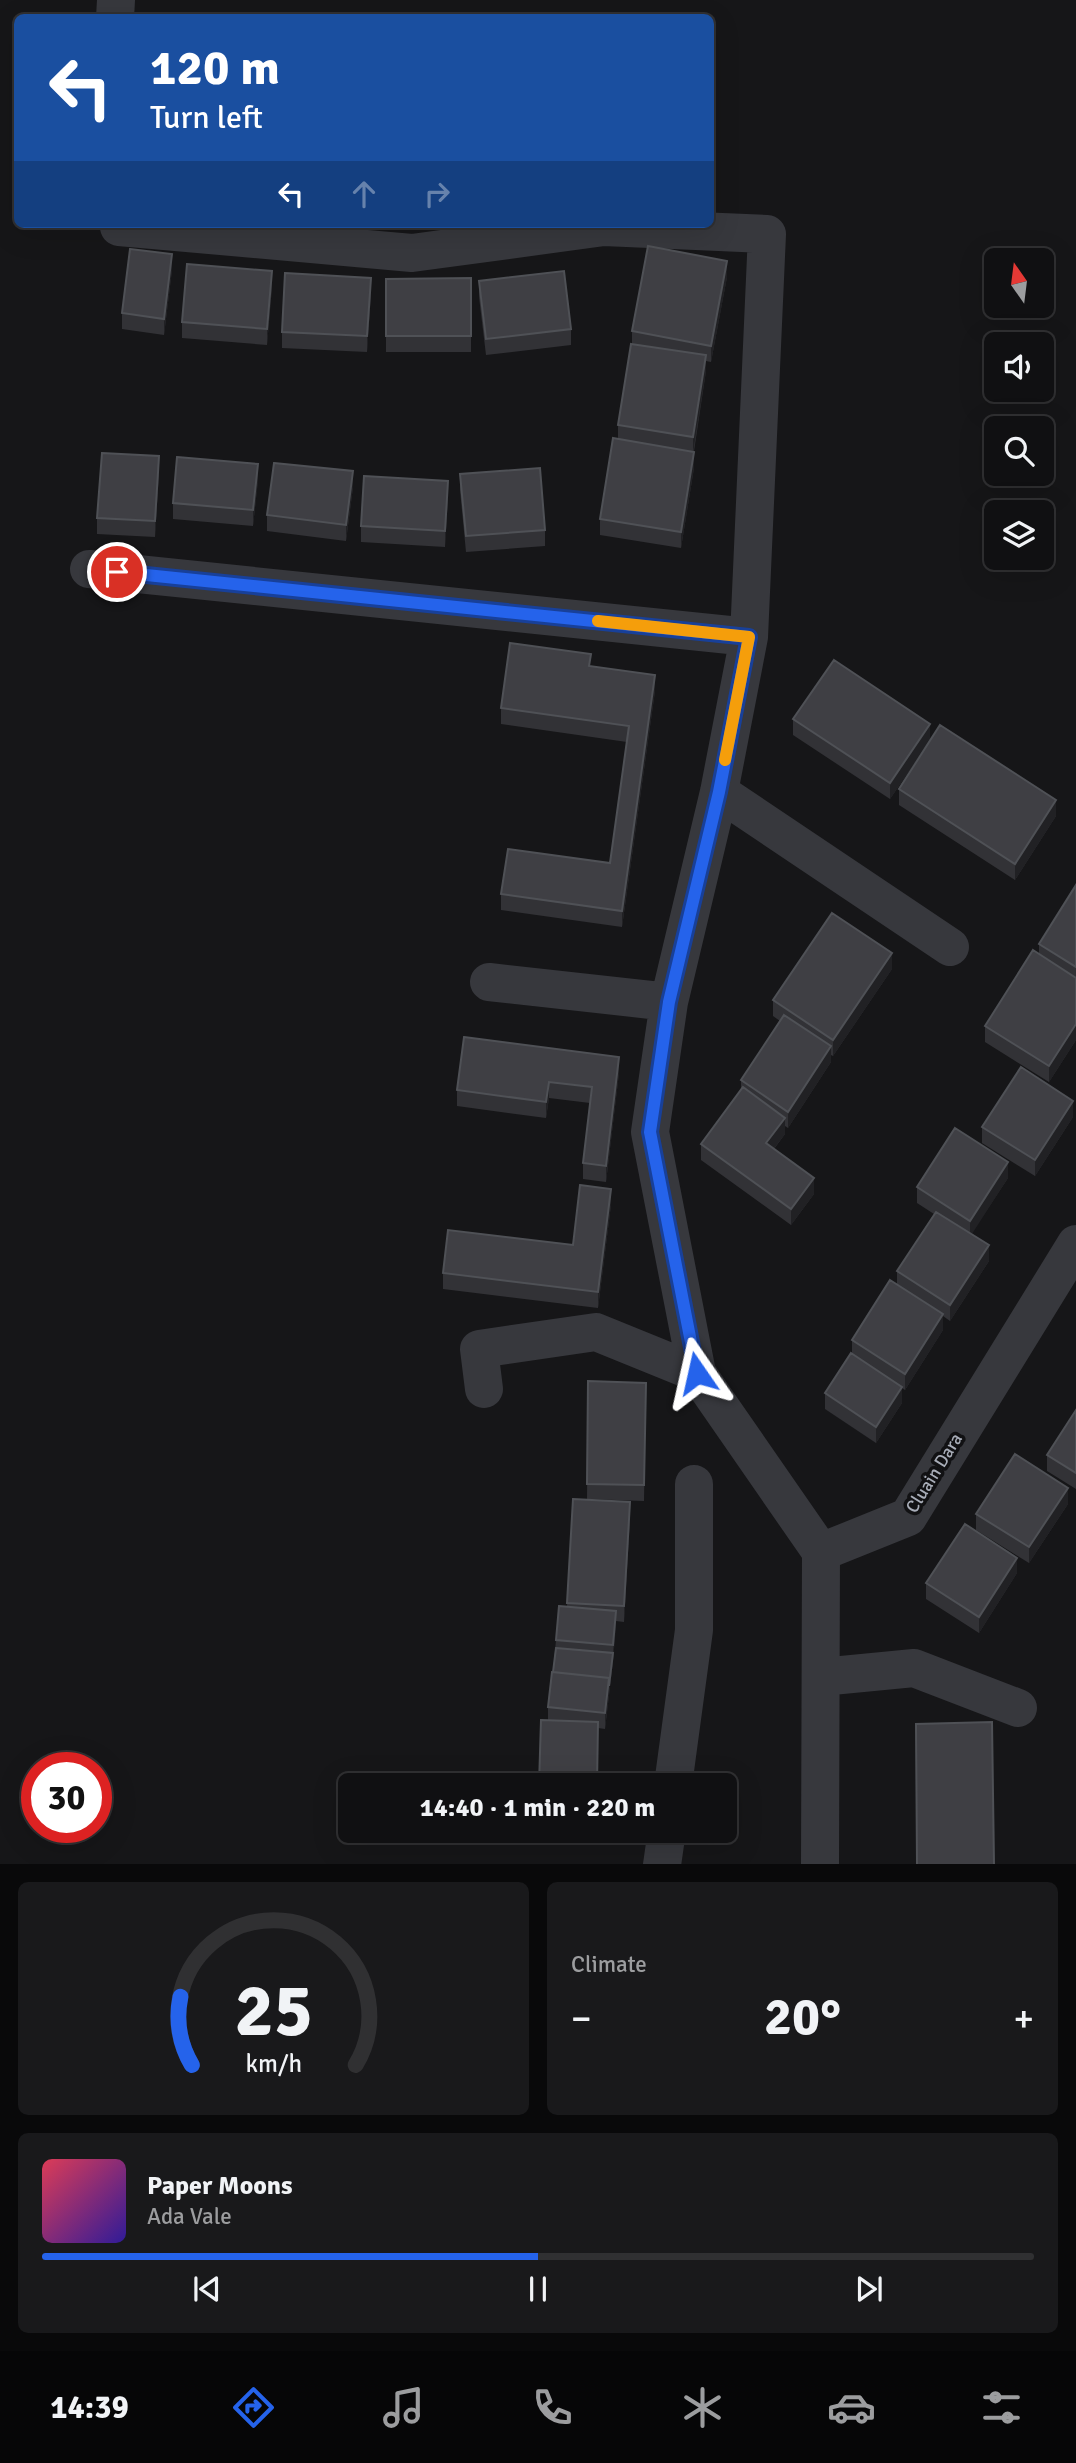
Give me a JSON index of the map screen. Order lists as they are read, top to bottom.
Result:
{
  "streets": {
    "street": ["Cluain Dara"]
  },
  "north": "top",
  "page": {
    "turn": ["120 m", "Turn left"],
    "limit": "30",
    "trip": "14:40 · 1 min · 220 m",
    "tile": "Climate",
    "heat": ["−", "20°", "+"],
    "song": ["Paper Moons", "Ada Vale"],
    "tabs": "14:39",
    "gauge": ["25", "km/h"]
  }
}
